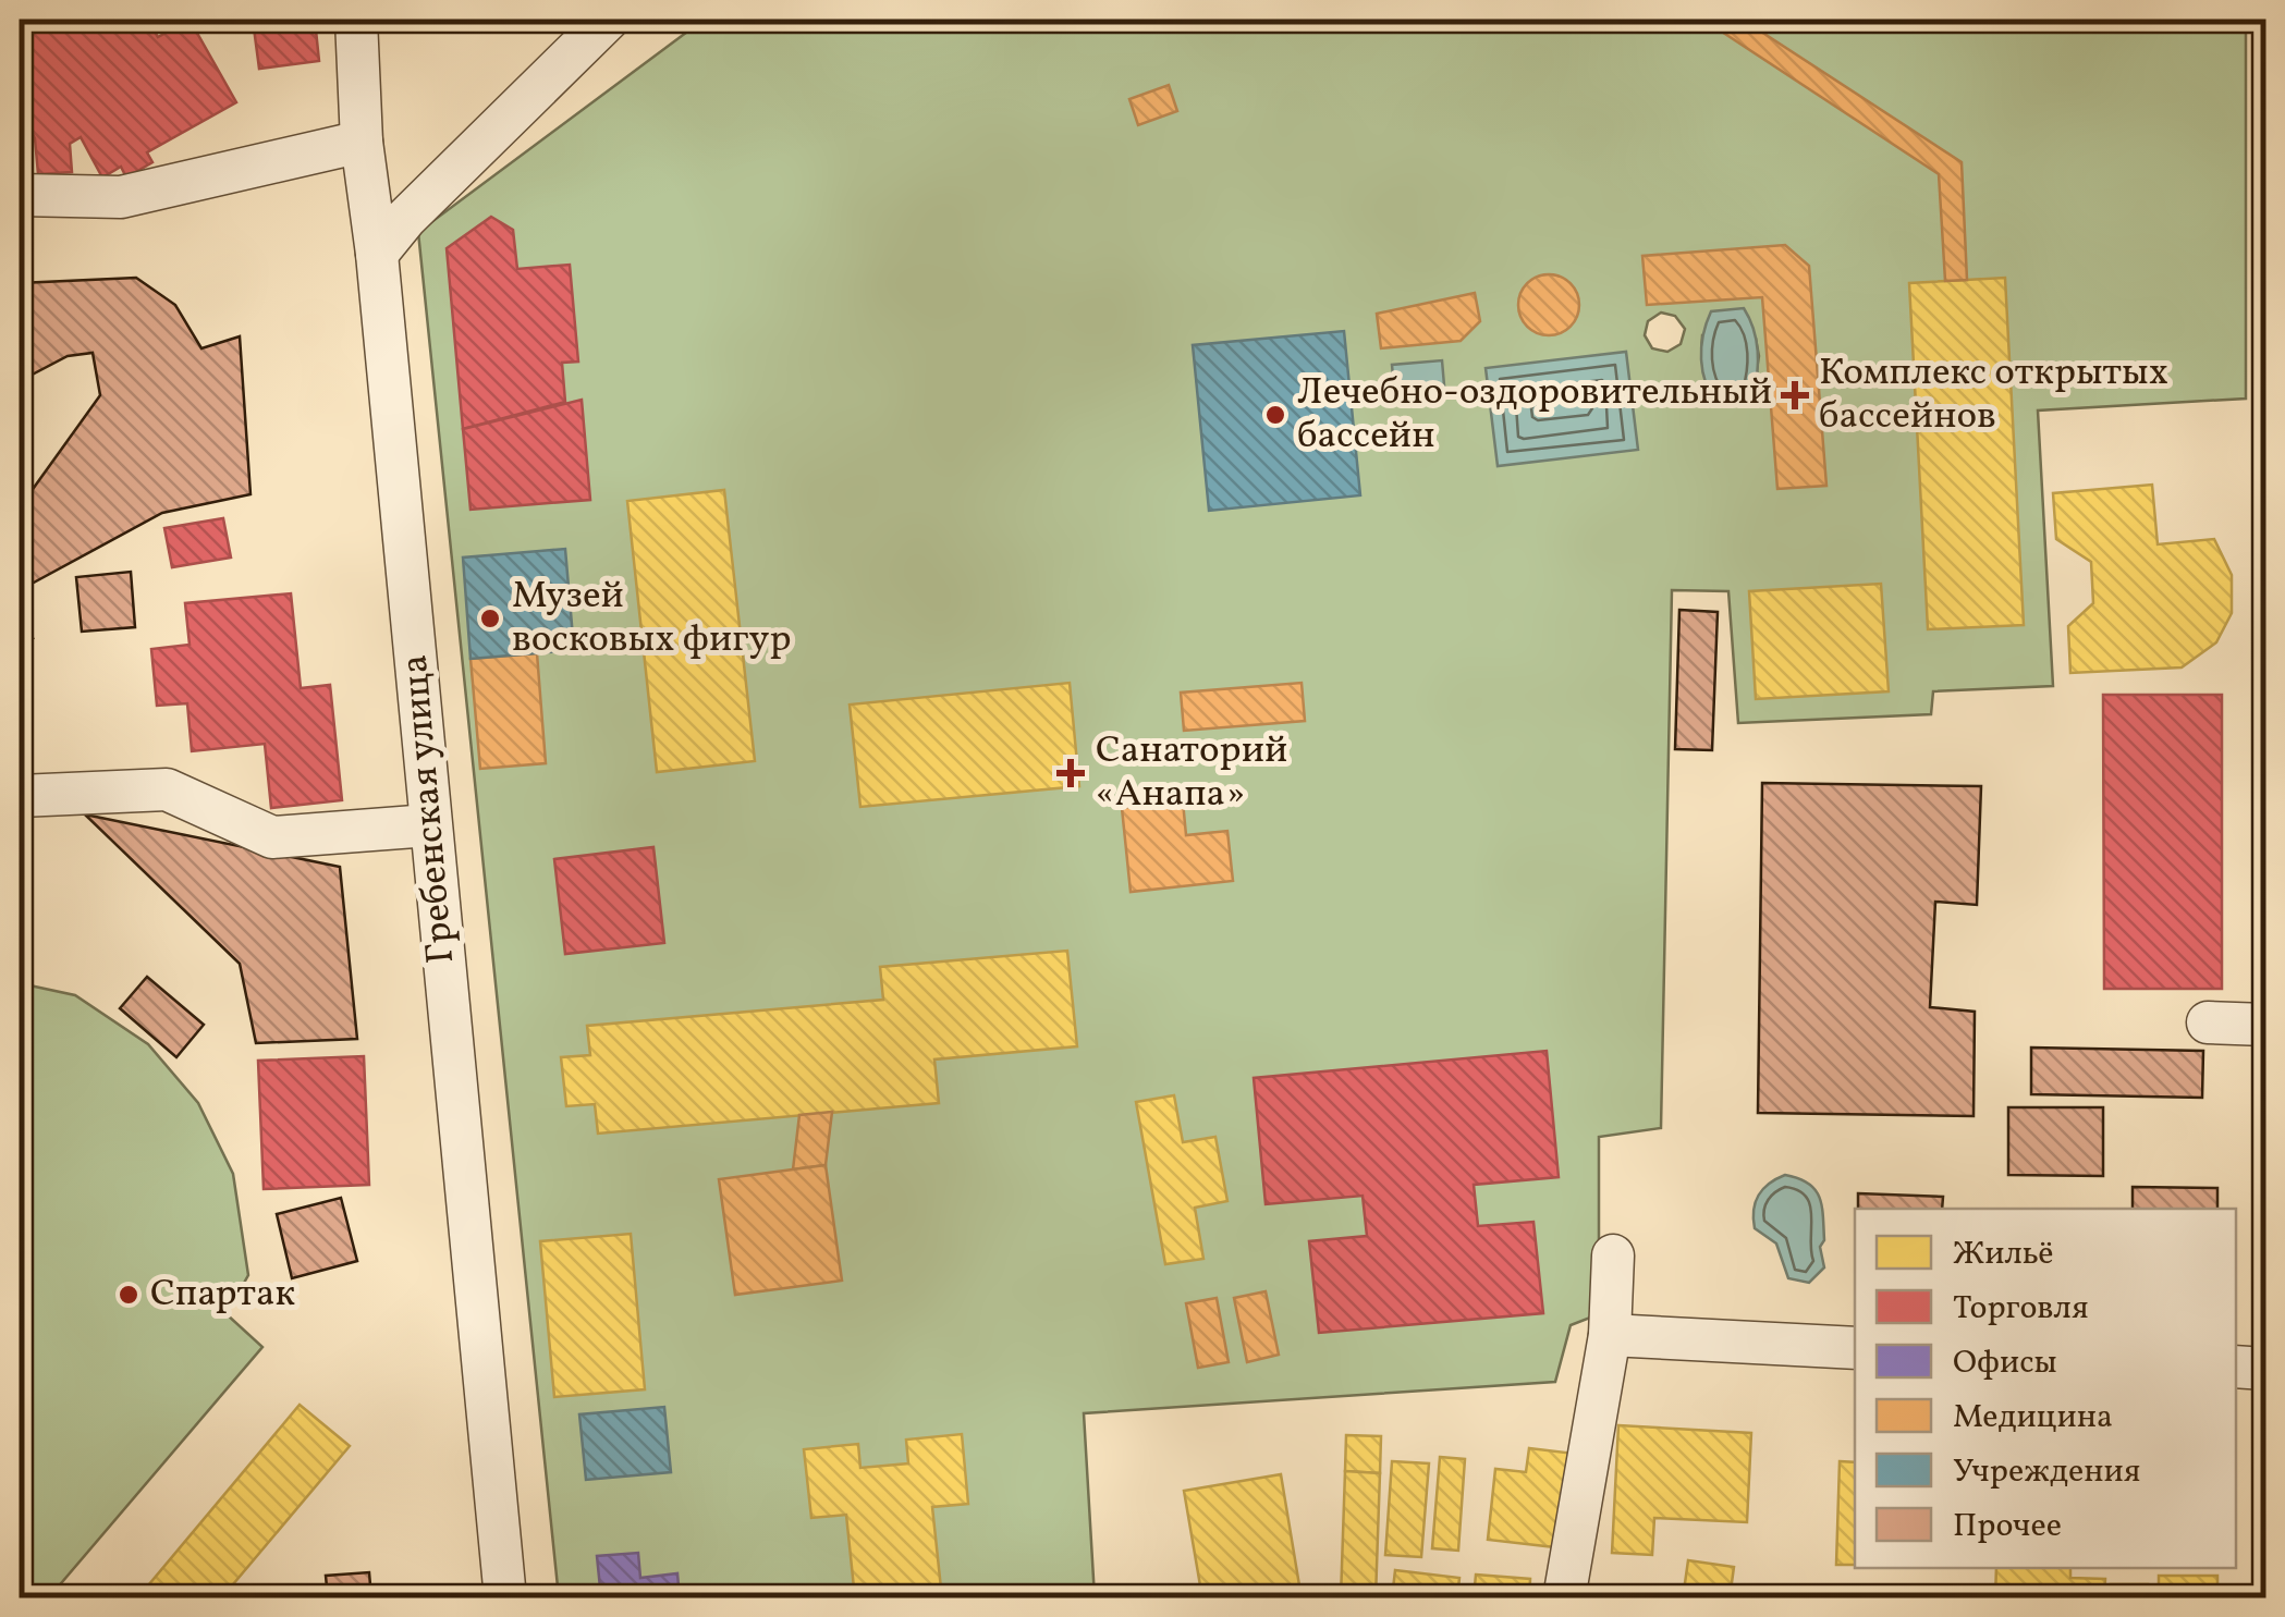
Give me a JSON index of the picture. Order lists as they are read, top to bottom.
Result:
{
  "streets": {
    "street": ["Гребенская улица"]
  },
  "places": {
    "health": ["Комплекс открытых бассейнов", "Санаторий «Анапа»"],
    "other": ["Лечебно-оздоровительный бассейн", "Музей восковых фигур", "Спартак"]
  },
  "legend": [
    "Жильё",
    "Торговля",
    "Офисы",
    "Медицина",
    "Учреждения",
    "Прочее"
  ]
}
